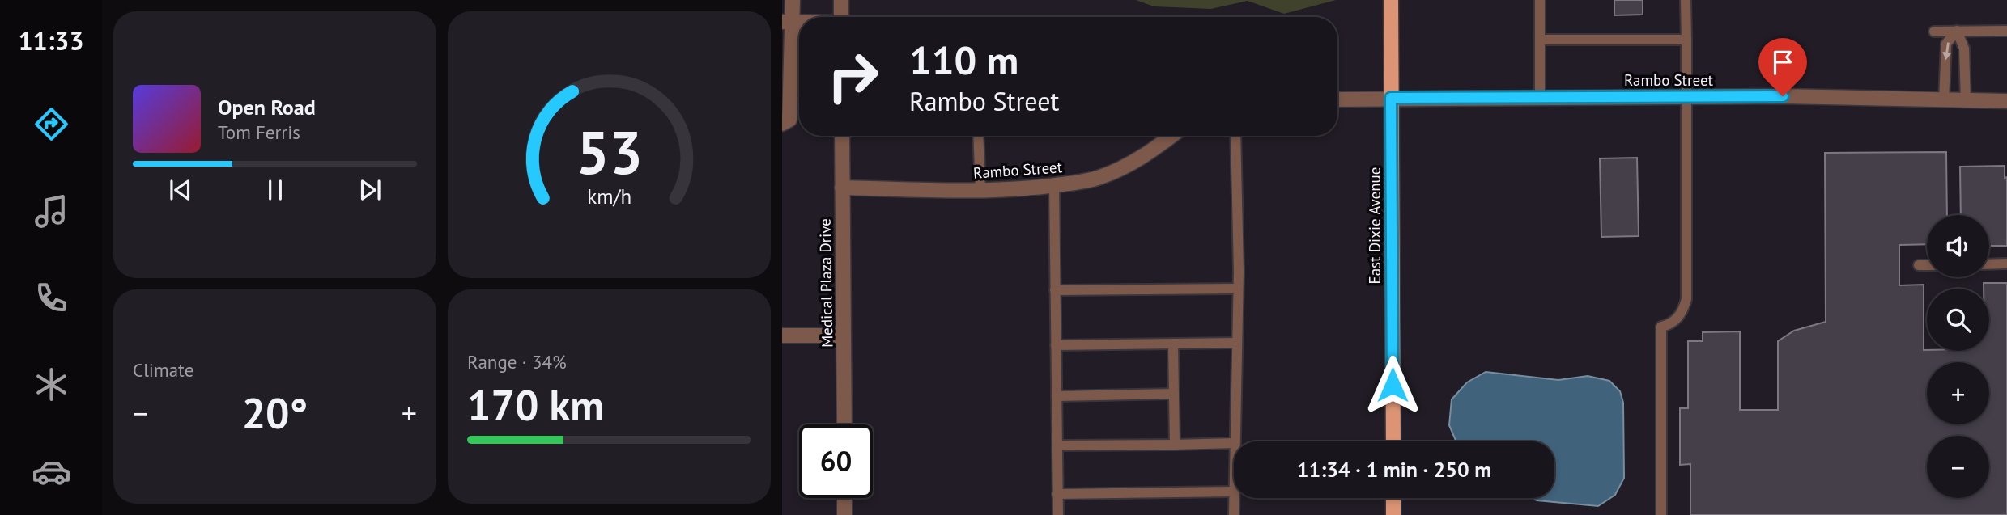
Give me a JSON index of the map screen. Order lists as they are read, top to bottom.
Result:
{
  "streets": {
    "main road": ["East Dixie Avenue"],
    "street": ["Rambo Street", "Medical Plaza Drive"]
  },
  "crossings": [
    ["Rambo Street", "East Dixie Avenue"],
    ["Rambo Street", "Medical Plaza Drive"]
  ],
  "page": {
    "tabs": "11:33",
    "turn": ["110 m", "Rambo Street"],
    "song": ["Open Road", "Tom Ferris"],
    "map_buttons": ["+", "−"],
    "tile": [
      "Climate",
      ["Range · 34%", "170 km"]
    ],
    "heat": ["−", "20°", "+"],
    "limit": "60",
    "trip": "11:34 · 1 min · 250 m",
    "gauge": ["53", "km/h"]
  }
}
